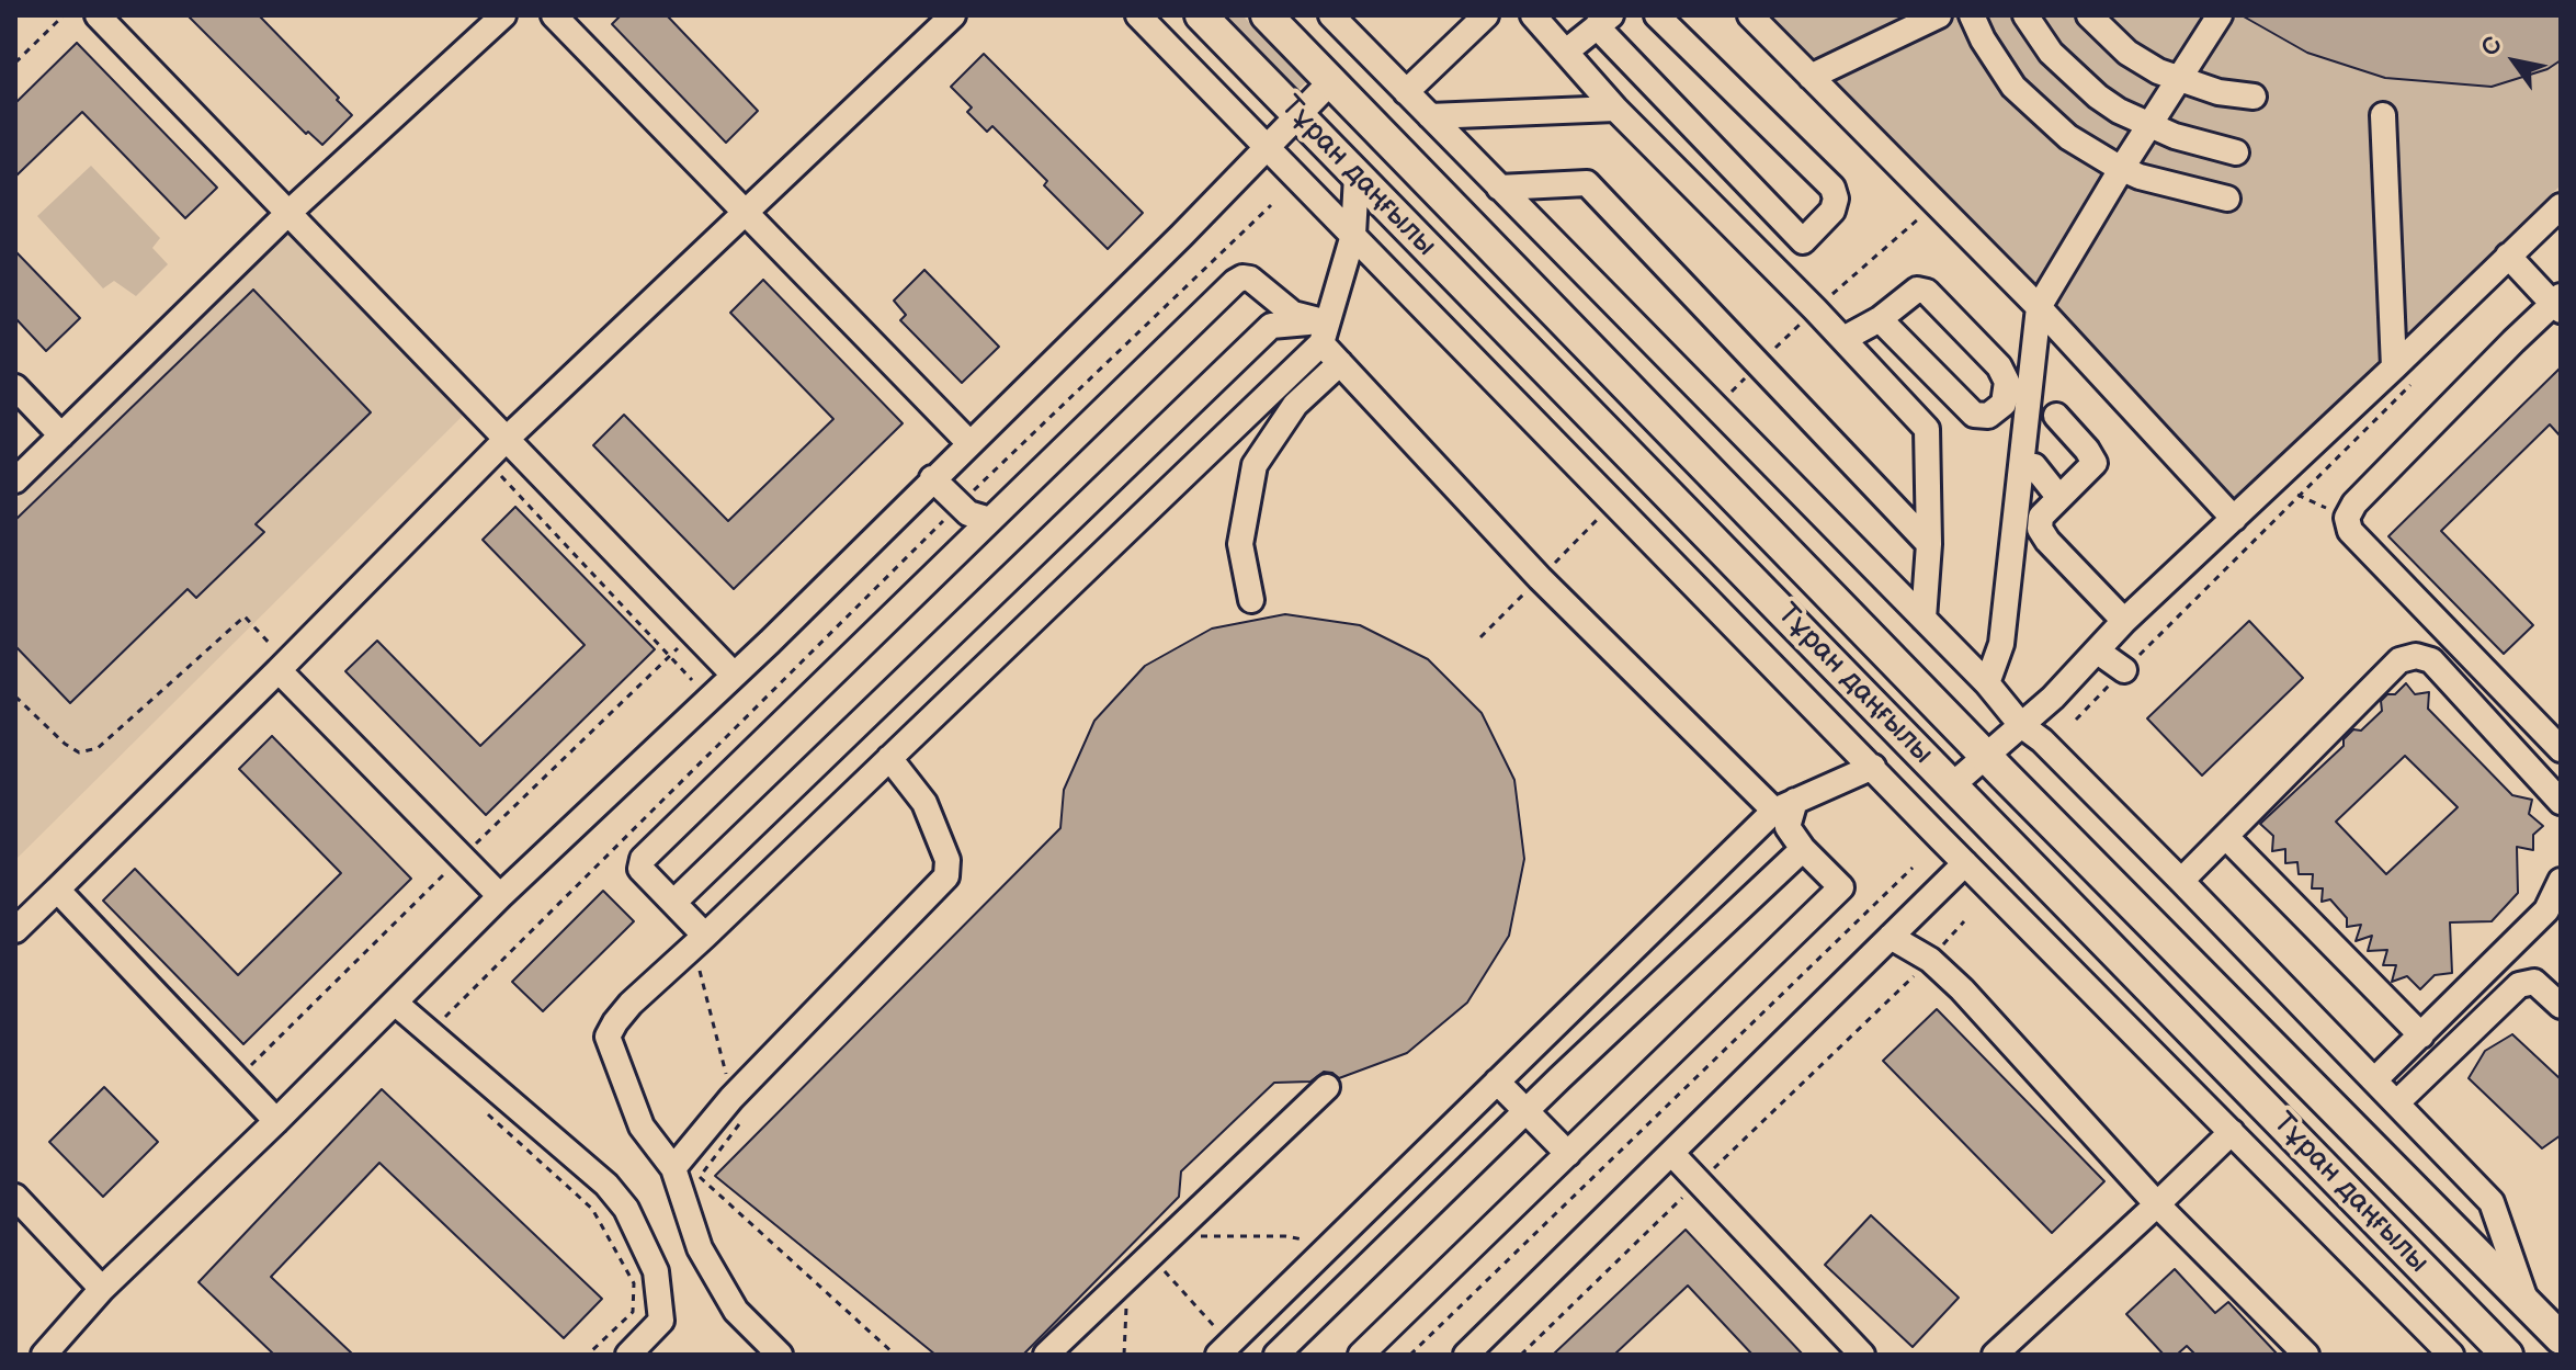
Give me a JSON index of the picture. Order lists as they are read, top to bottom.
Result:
{
  "streets": {
    "main road": ["Тұран даңғылы"]
  },
  "north": "top left"
}
